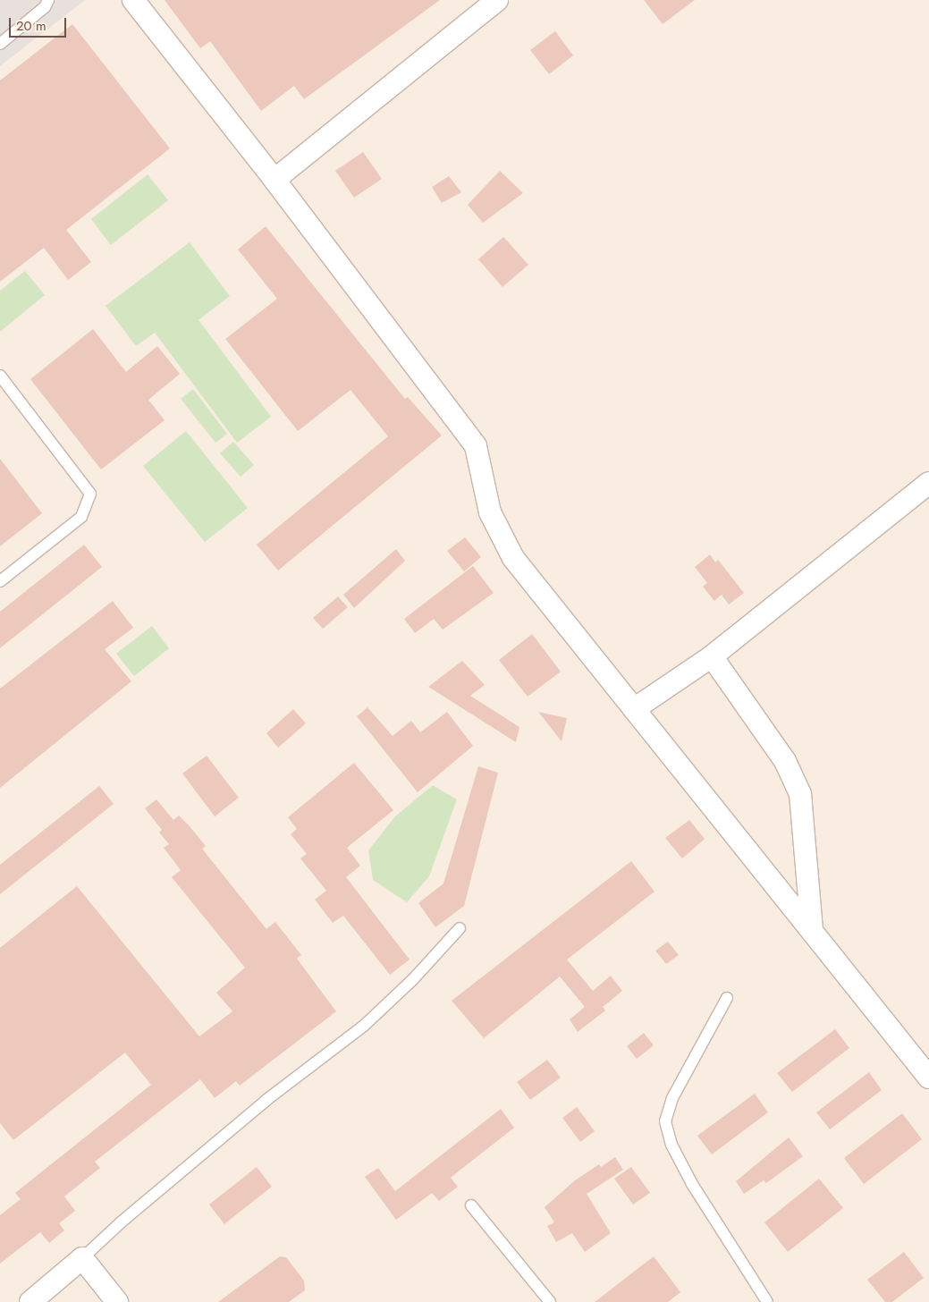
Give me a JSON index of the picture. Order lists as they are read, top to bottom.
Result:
{
  "scale_bar": "20 m"
}
